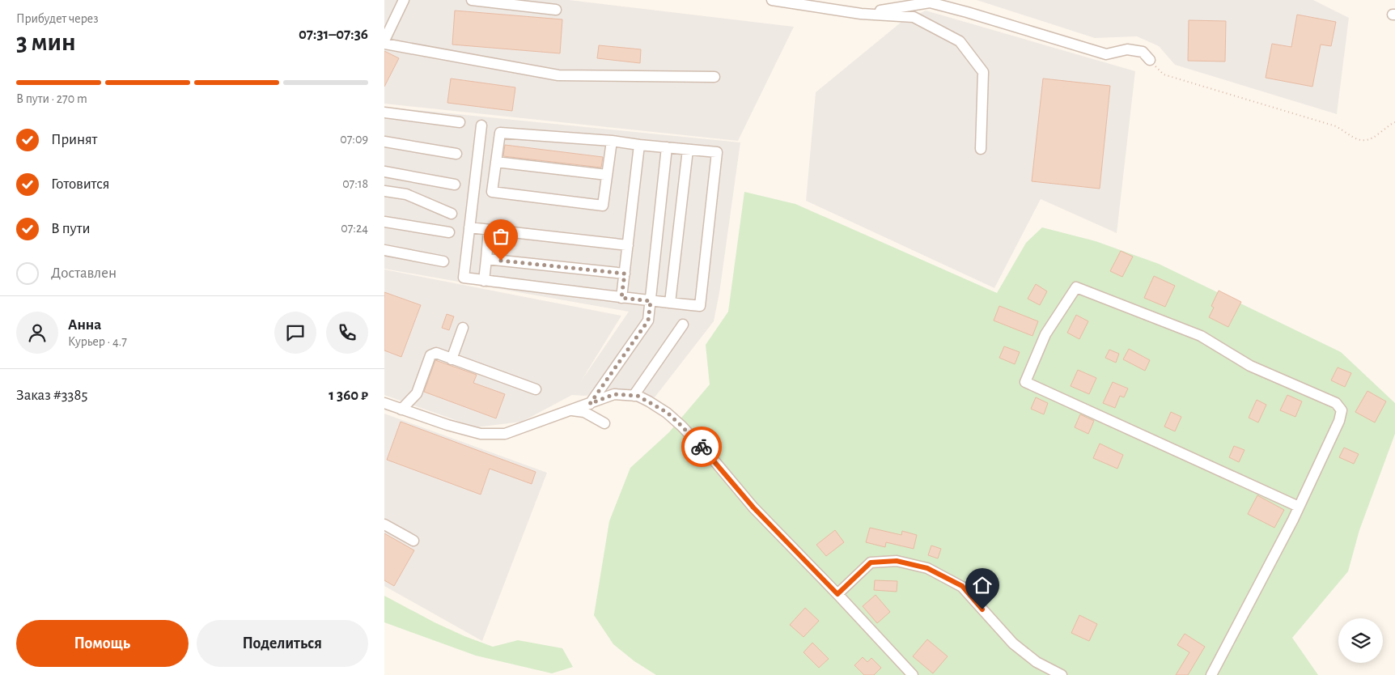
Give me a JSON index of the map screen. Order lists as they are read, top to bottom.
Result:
{
  "page": {
    "heading": ["3 мин", "Прибудет через", "07:31–07:36"],
    "panel": [
      "Анна",
      "Курьер · 4.7",
      "Заказ #3385",
      "1 360 ₽"
    ],
    "bar": "В пути · 270 m",
    "list": [
      ["Принят", "07:09"],
      ["Готовится", "07:18"],
      ["В пути", "07:24"],
      "Доставлен"
    ],
    "buttons": ["Помощь", "Поделиться"]
  }
}
